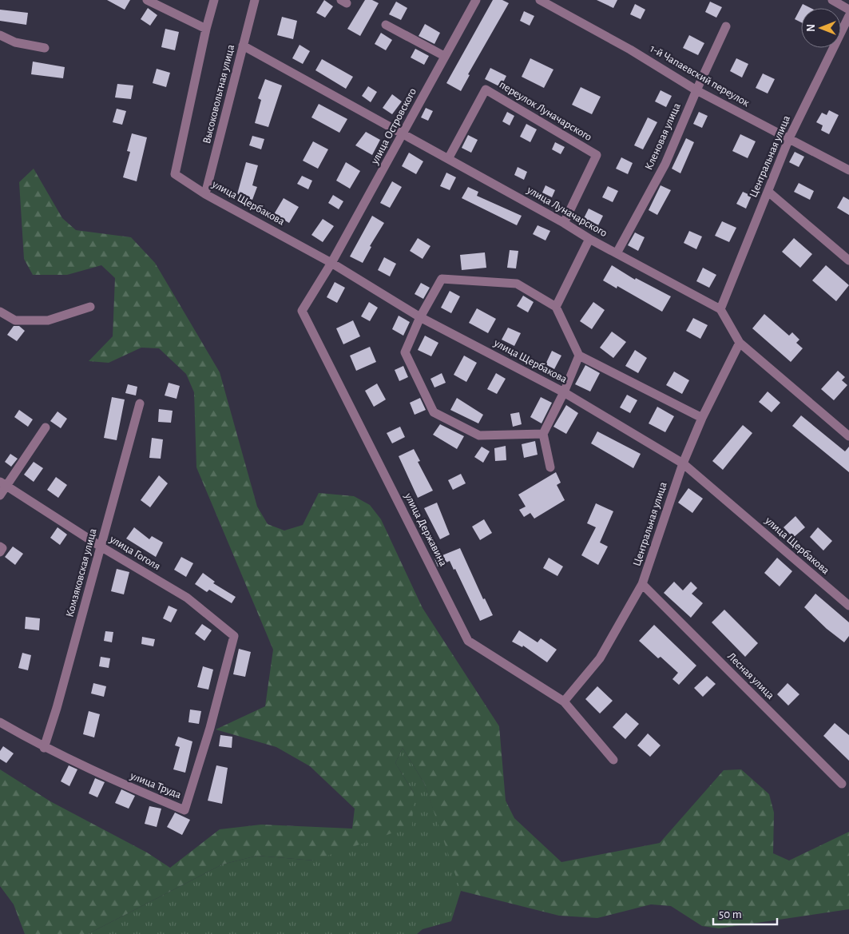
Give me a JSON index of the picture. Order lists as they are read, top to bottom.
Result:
{
  "streets": {
    "street": [
      "1-й Чапаевский переулок",
      "Высоковольтная улица",
      "переулок Луначарского",
      "улица Островского",
      "Кленовая улица",
      "Центральная улица",
      "улица Щербакова",
      "улица Луначарского",
      "улица Державина",
      "улица Гоголя",
      "Комзяковская улица",
      "Лесная улица",
      "улица Труда"
    ]
  },
  "crossings": [
    ["1-й Чапаевский переулок", "Кленовая улица"],
    ["1-й Чапаевский переулок", "Центральная улица"],
    ["Высоковольтная улица", "улица Щербакова"],
    ["Высоковольтная улица", "улица Луначарского"],
    ["переулок Луначарского", "улица Луначарского"],
    ["улица Островского", "улица Щербакова"],
    ["улица Островского", "улица Луначарского"],
    ["улица Островского", "улица Державина"],
    ["Кленовая улица", "улица Луначарского"],
    ["Центральная улица", "улица Щербакова"],
    ["Центральная улица", "улица Луначарского"],
    ["Центральная улица", "улица Державина"],
    ["Центральная улица", "Лесная улица"],
    ["улица Щербакова", "улица Державина"],
    ["улица Гоголя", "Комзяковская улица"],
    ["улица Гоголя", "улица Труда"],
    ["Комзяковская улица", "улица Труда"]
  ],
  "scale_bar": "50 m",
  "north": "left"
}
